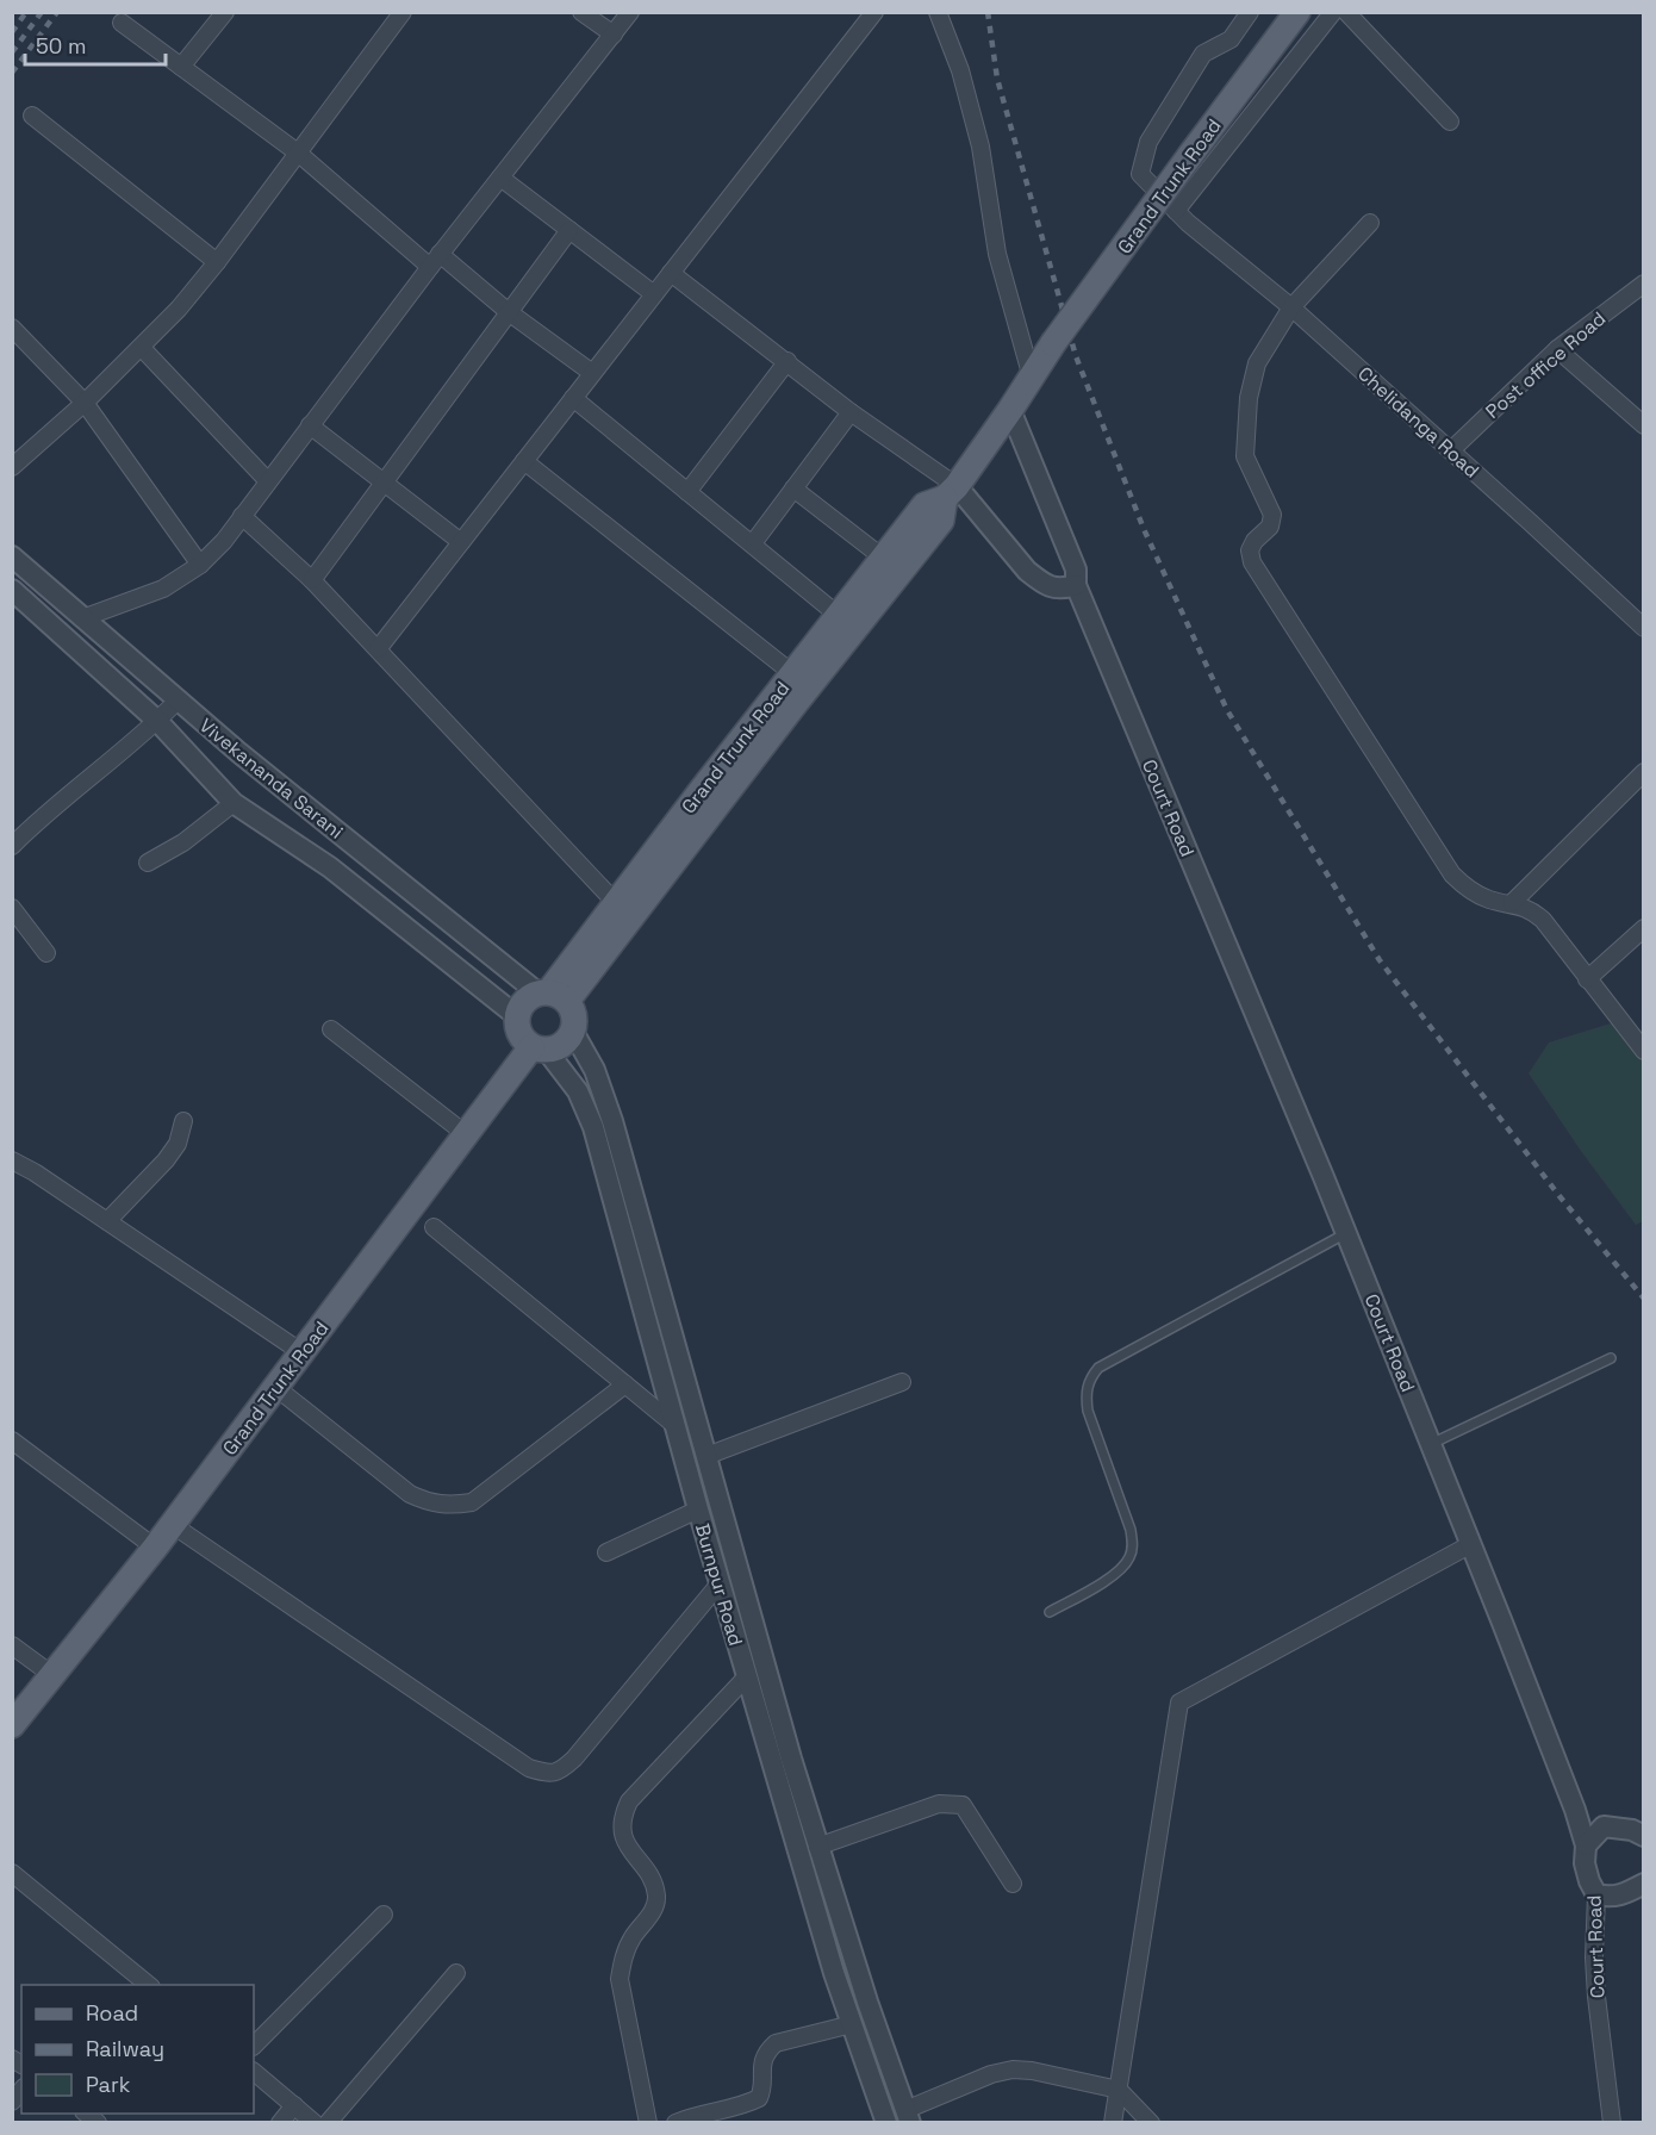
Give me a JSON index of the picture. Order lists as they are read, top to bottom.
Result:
{
  "streets": {
    "main road": ["Grand Trunk Road"],
    "street": [
      "Post office Road",
      "Chelidanga Road",
      "Vivekananda Sarani",
      "Court Road",
      "Burnpur Road"
    ]
  },
  "crossings": [
    ["Grand Trunk Road", "Vivekananda Sarani"],
    ["Grand Trunk Road", "Court Road"],
    ["Grand Trunk Road", "Burnpur Road"],
    ["Post office Road", "Chelidanga Road"],
    ["Vivekananda Sarani", "Burnpur Road"]
  ],
  "legend": ["Road", "Railway", "Park"],
  "scale_bar": "50 m"
}
